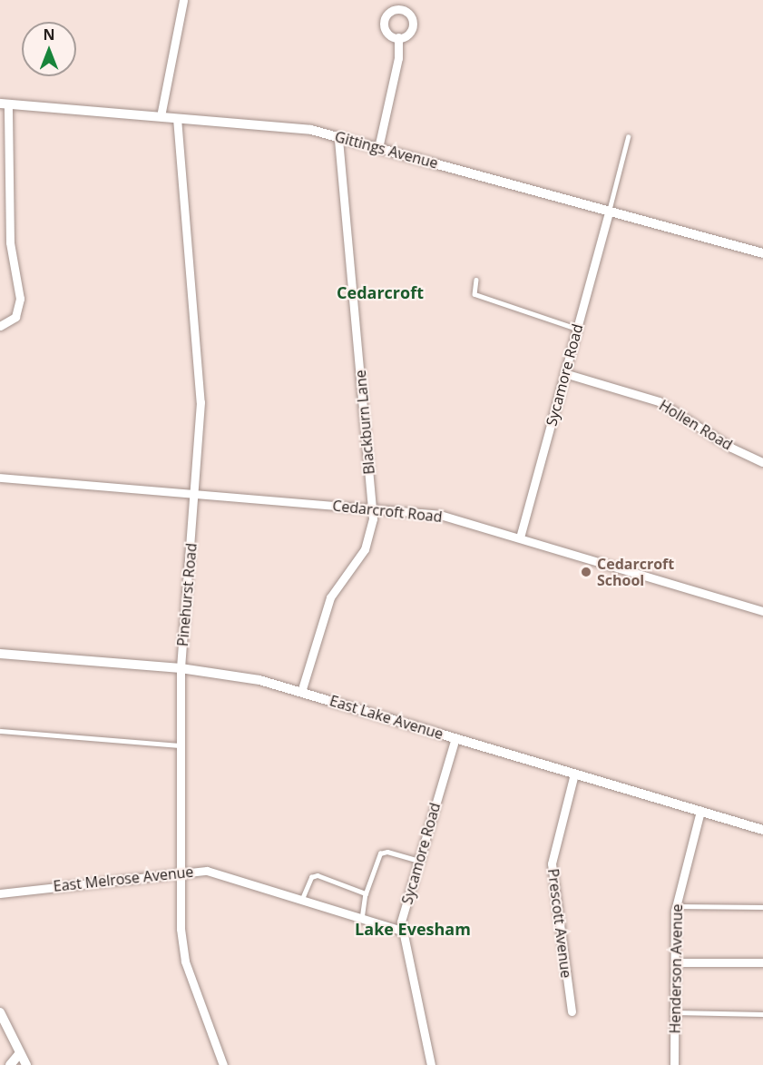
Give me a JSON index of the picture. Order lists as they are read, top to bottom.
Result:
{
  "streets": {
    "street": [
      "Gittings Avenue",
      "Sycamore Road",
      "Blackburn Lane",
      "Hollen Road",
      "Cedarcroft Road",
      "Pinehurst Road",
      "East Lake Avenue",
      "East Melrose Avenue",
      "Prescott Avenue",
      "Henderson Avenue"
    ]
  },
  "crossings": [
    ["Gittings Avenue", "Sycamore Road"],
    ["Gittings Avenue", "Blackburn Lane"],
    ["Gittings Avenue", "Pinehurst Road"],
    ["Sycamore Road", "Hollen Road"],
    ["Sycamore Road", "Cedarcroft Road"],
    ["Sycamore Road", "East Lake Avenue"],
    ["Sycamore Road", "East Melrose Avenue"],
    ["Blackburn Lane", "Cedarcroft Road"],
    ["Blackburn Lane", "East Lake Avenue"],
    ["Cedarcroft Road", "Pinehurst Road"],
    ["Pinehurst Road", "East Lake Avenue"],
    ["Pinehurst Road", "East Melrose Avenue"],
    ["East Lake Avenue", "Prescott Avenue"],
    ["East Lake Avenue", "Henderson Avenue"]
  ],
  "districts": ["Cedarcroft", "Lake Evesham"],
  "places": ["Cedarcroft School"],
  "north": "top"
}
